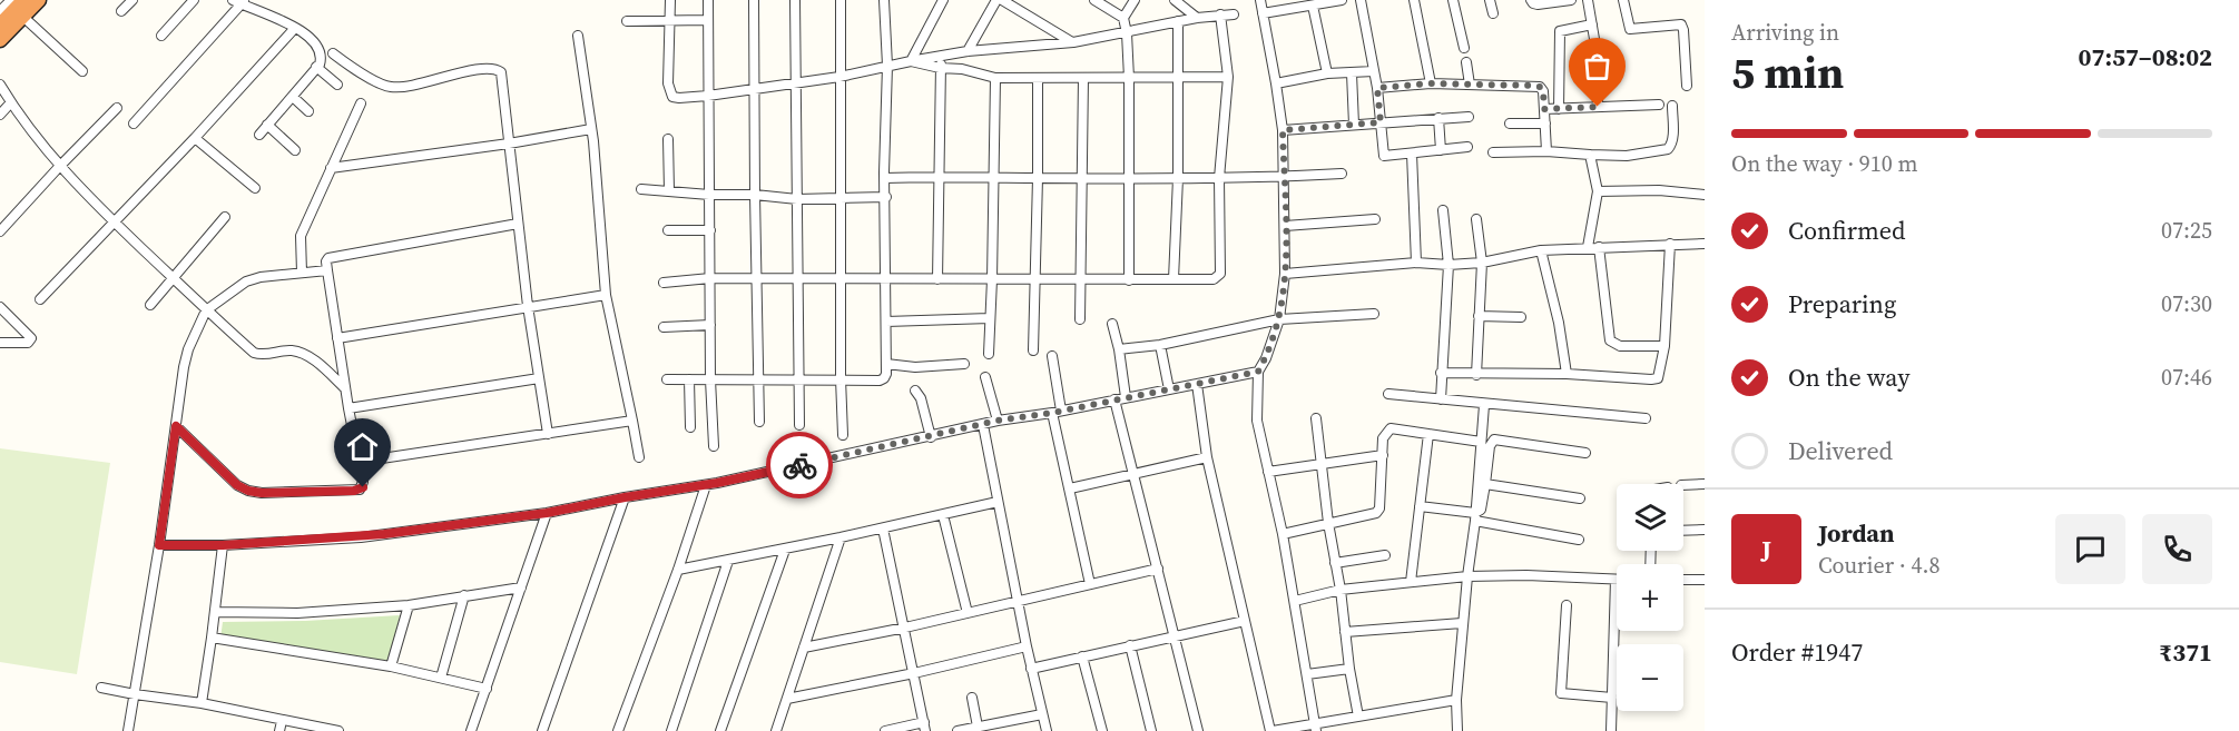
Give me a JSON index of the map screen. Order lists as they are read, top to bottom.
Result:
{
  "page": {
    "heading": ["5 min", "Arriving in", "07:57–08:02"],
    "panel": [
      "Jordan",
      "Courier · 4.8",
      "Order #1947",
      "₹371"
    ],
    "bar": "On the way · 910 m",
    "list": [
      ["Confirmed", "07:25"],
      ["Preparing", "07:30"],
      ["On the way", "07:46"],
      "Delivered"
    ],
    "map_buttons": ["+", "−"],
    "round": "J"
  }
}
